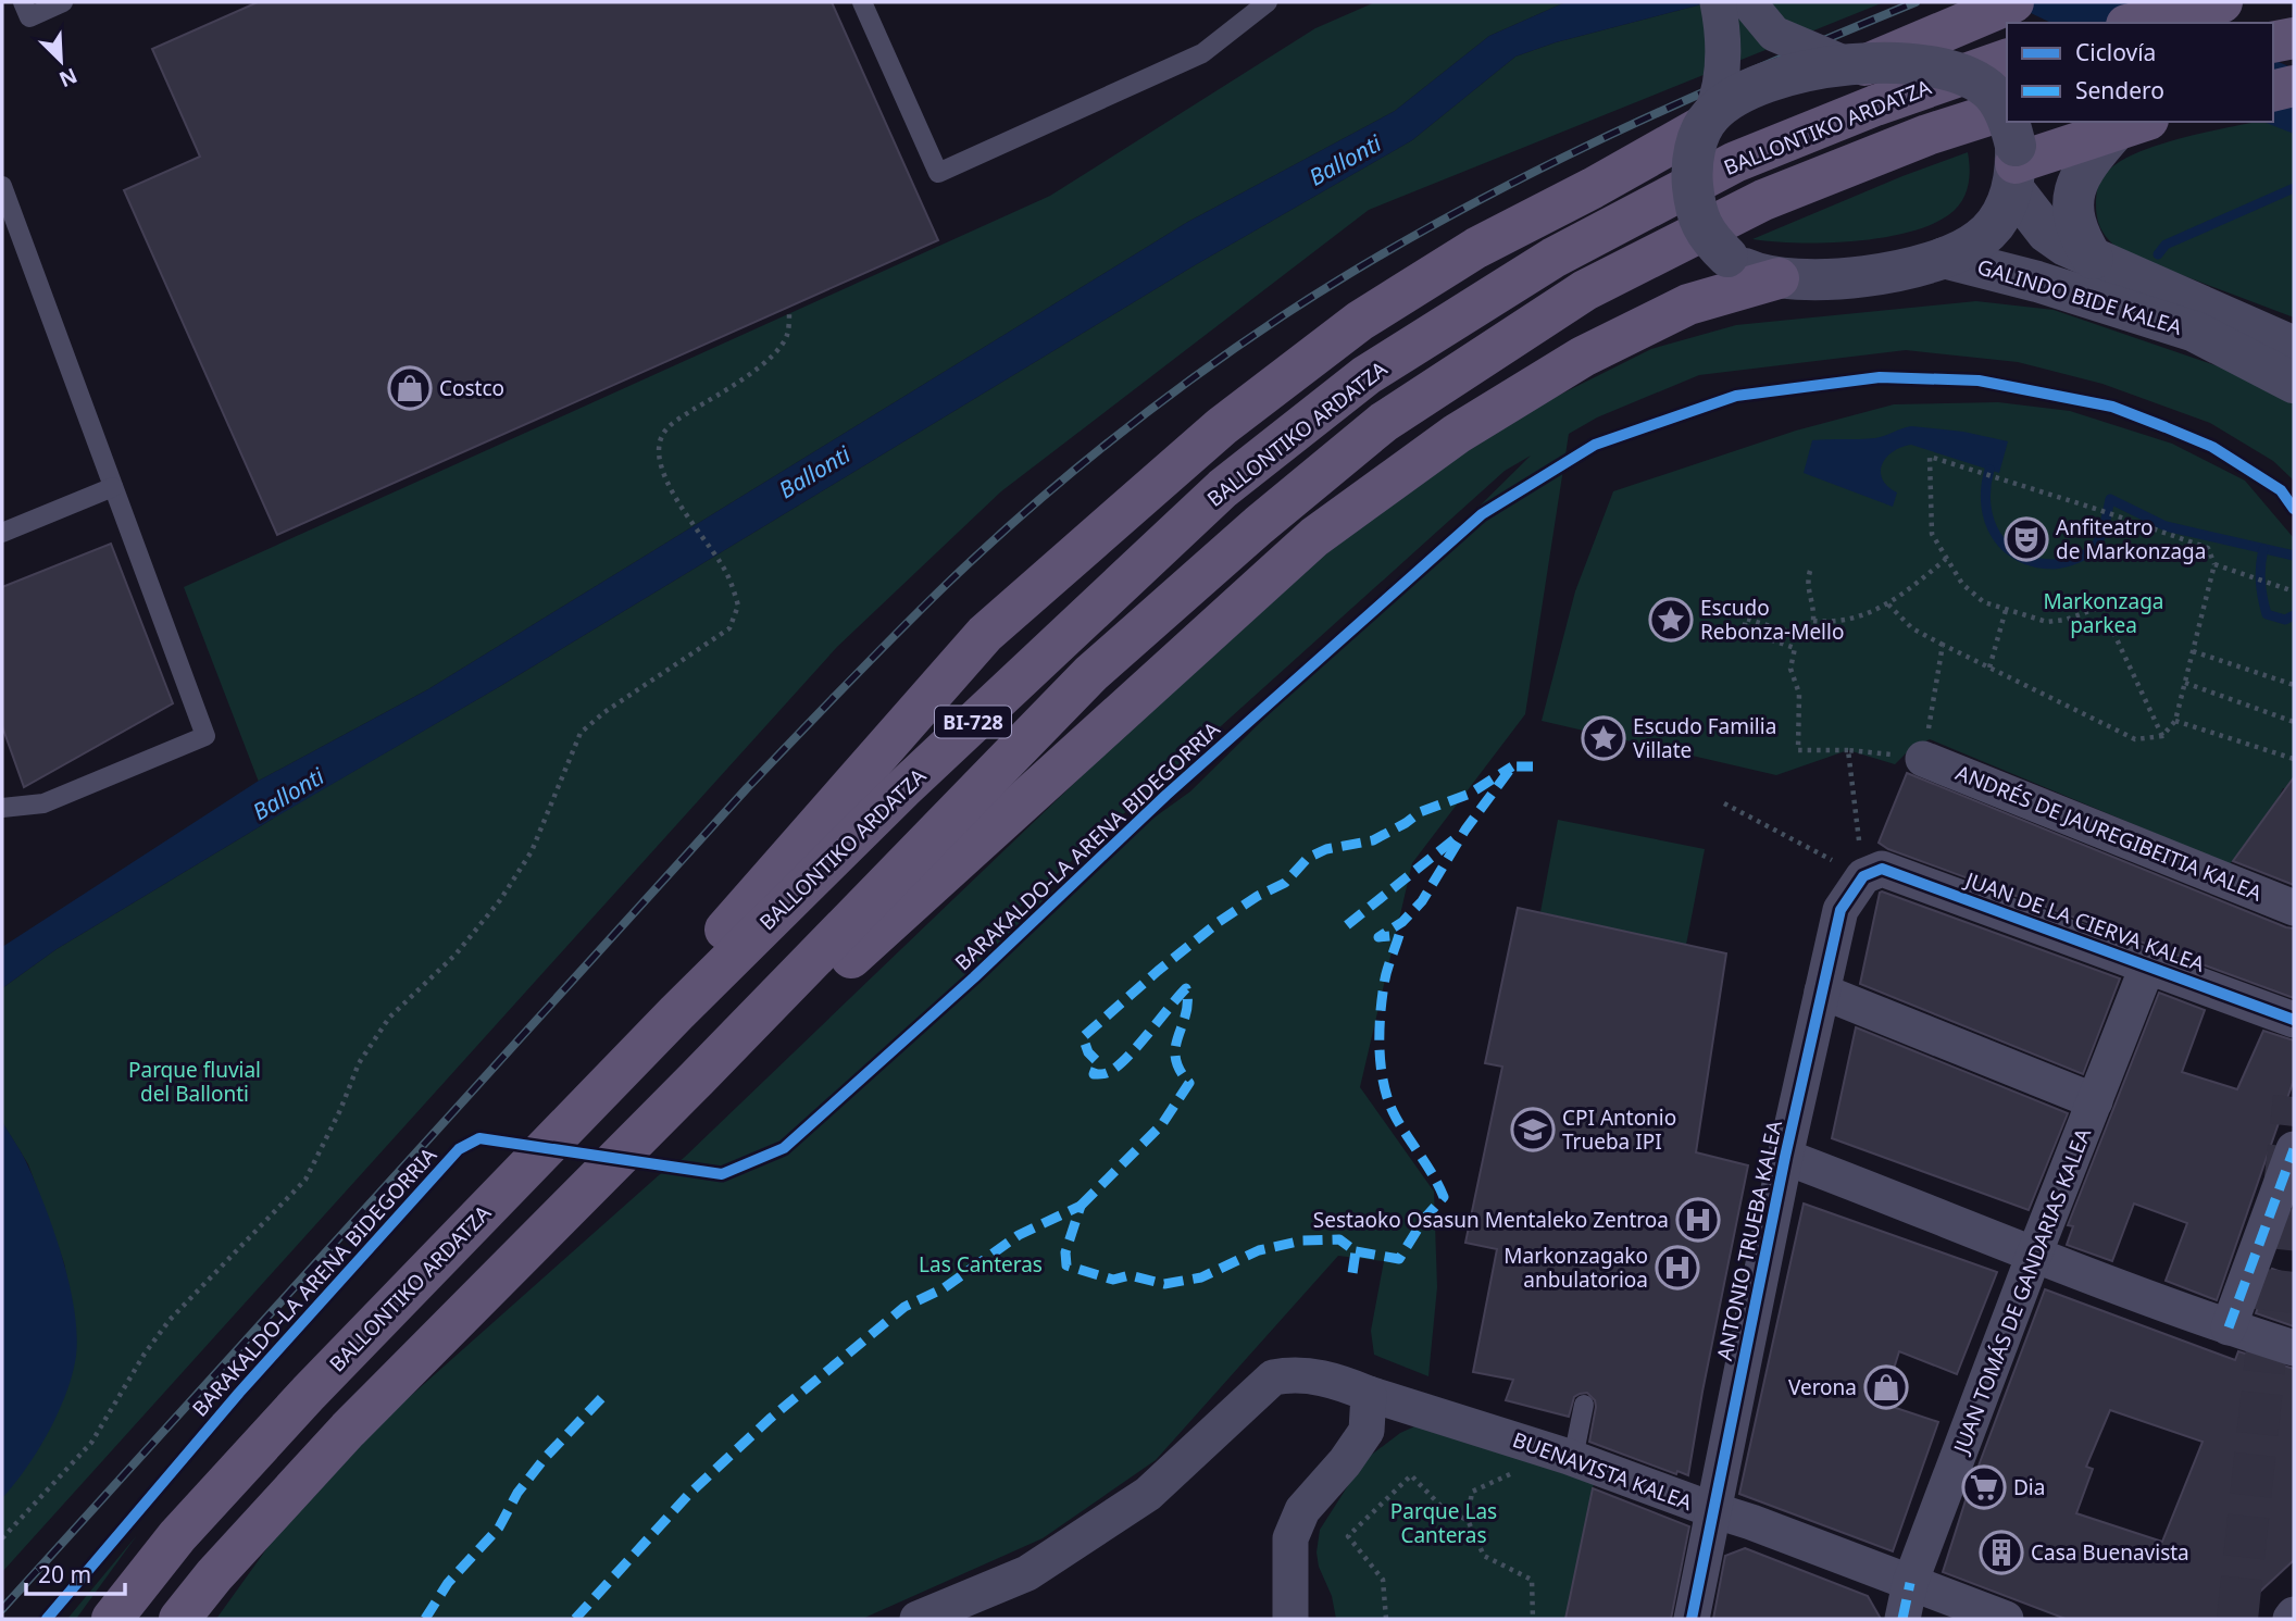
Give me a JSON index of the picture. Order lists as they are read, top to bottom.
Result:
{
  "streets": {
    "main road": ["BALLONTIKO ARDATZA", "BI-728"],
    "street": [
      "GALINDO BIDE KALEA",
      "ANDRÉS DE JAUREGIBEITIA KALEA",
      "JUAN DE LA CIERVA KALEA",
      "ANTONIO TRUEBA KALEA",
      "JUAN TOMÁS DE GANDARIAS KALEA",
      "BUENAVISTA KALEA"
    ],
    "cycle path": ["BARAKALDO-LA ARENA BIDEGORRIA"]
  },
  "crossings": [
    ["BALLONTIKO ARDATZA", "GALINDO BIDE KALEA"],
    ["JUAN DE LA CIERVA KALEA", "ANTONIO TRUEBA KALEA"],
    ["JUAN DE LA CIERVA KALEA", "JUAN TOMÁS DE GANDARIAS KALEA"],
    ["ANTONIO TRUEBA KALEA", "BUENAVISTA KALEA"],
    ["JUAN TOMÁS DE GANDARIAS KALEA", "BUENAVISTA KALEA"]
  ],
  "water": ["Ballonti"],
  "parks": [
    "Markonzaga parkea",
    "Parque fluvial del Ballonti",
    "Las Canteras",
    "Parque Las Canteras"
  ],
  "places": {
    "shop": ["Costco", "Verona"],
    "theatre": ["Anfiteatro de Markonzaga"],
    "place": ["Escudo Rebonza-Mello", "Escudo Familia Villate"],
    "school or university": ["CPI Antonio Trueba IPI"],
    "hospital": ["Sestaoko Osasun Mentaleko Zentroa", "Markonzagako anbulatorioa"],
    "supermarket": ["Dia"],
    "building": ["Casa Buenavista"]
  },
  "legend": ["Ciclovía", "Sendero"],
  "scale_bar": "20 m",
  "north": "bottom right"
}
